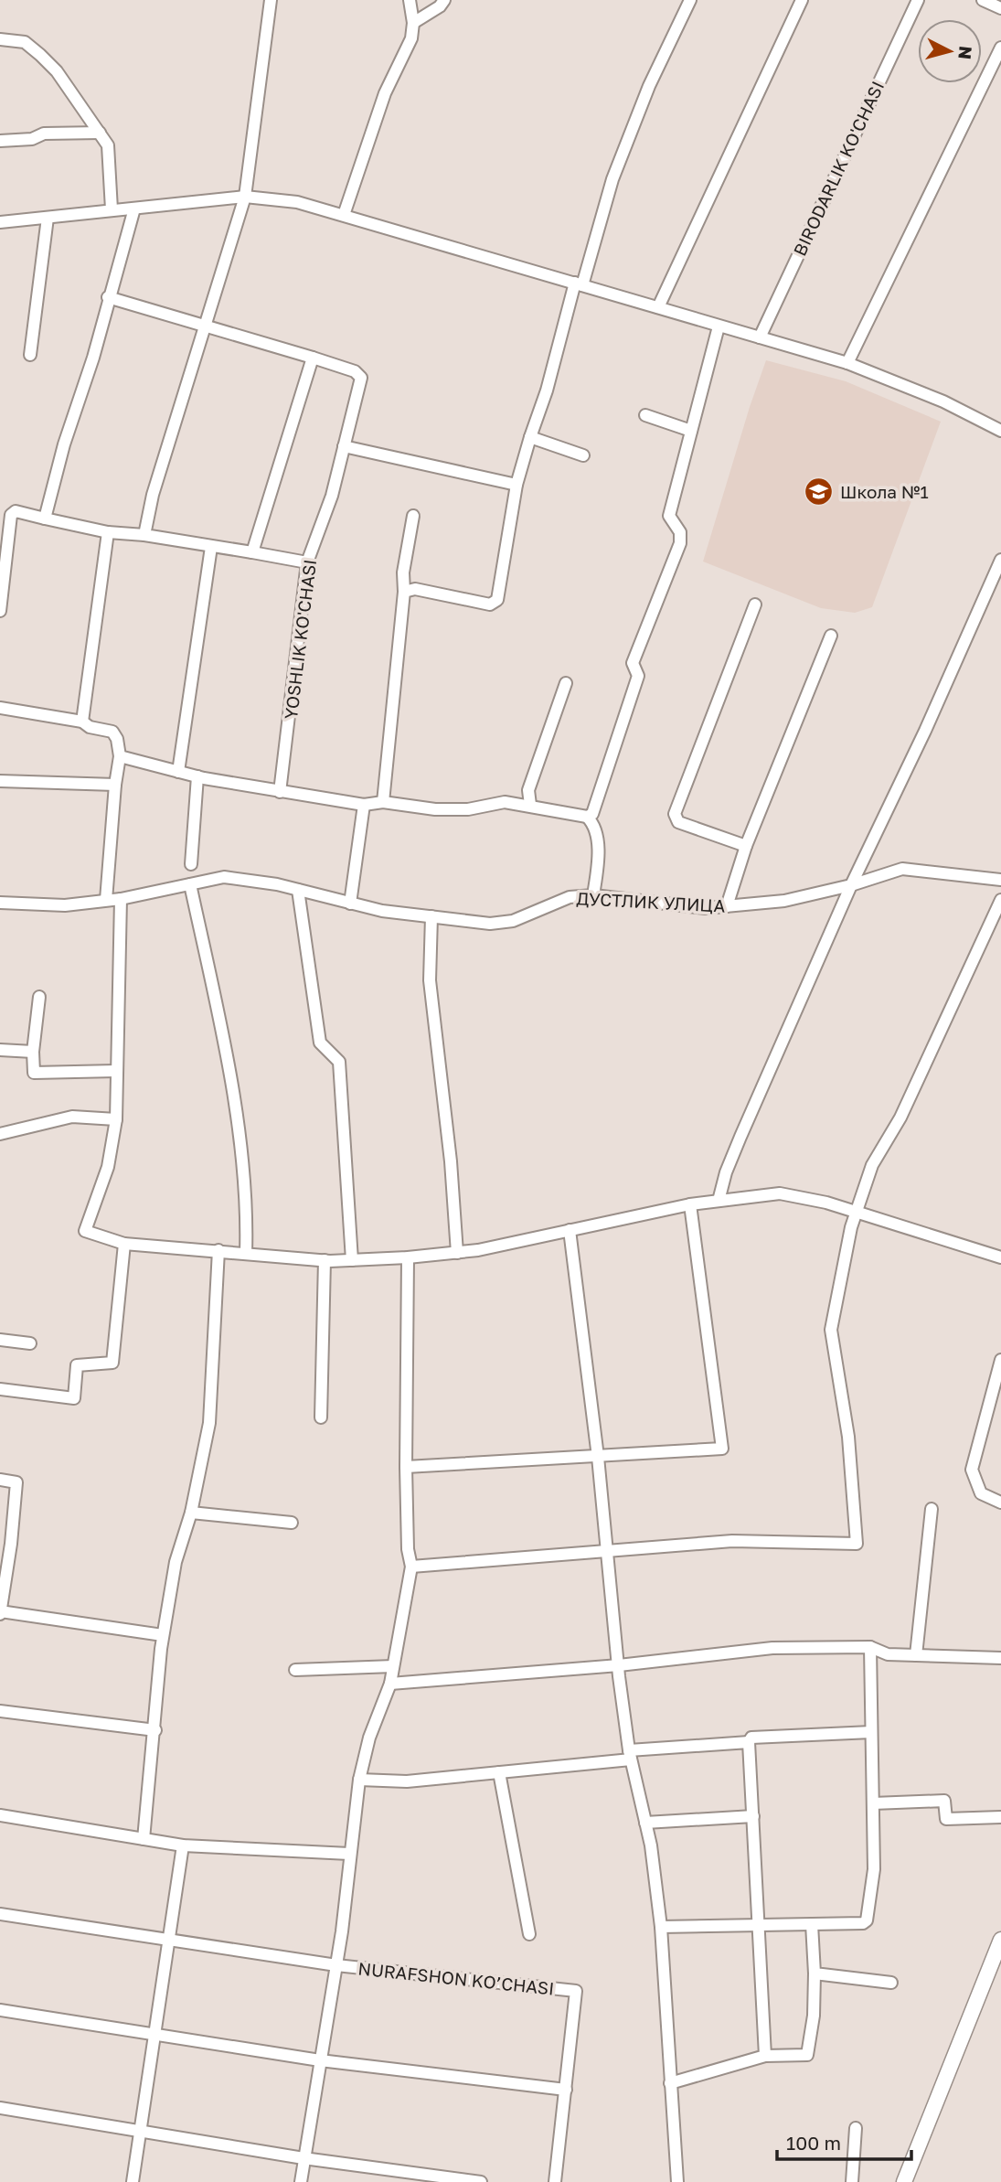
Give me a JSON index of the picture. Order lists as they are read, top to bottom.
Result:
{
  "streets": {
    "street": [
      "BIRODARLIK KO'CHASI",
      "YOSHLIK KO'CHASI",
      "ДУСТЛИК УЛИЦА",
      "NURAFSHON KO’CHASI"
    ]
  },
  "places": {
    "school or university": ["Школа №1"]
  },
  "scale_bar": "100 m",
  "north": "right"
}
